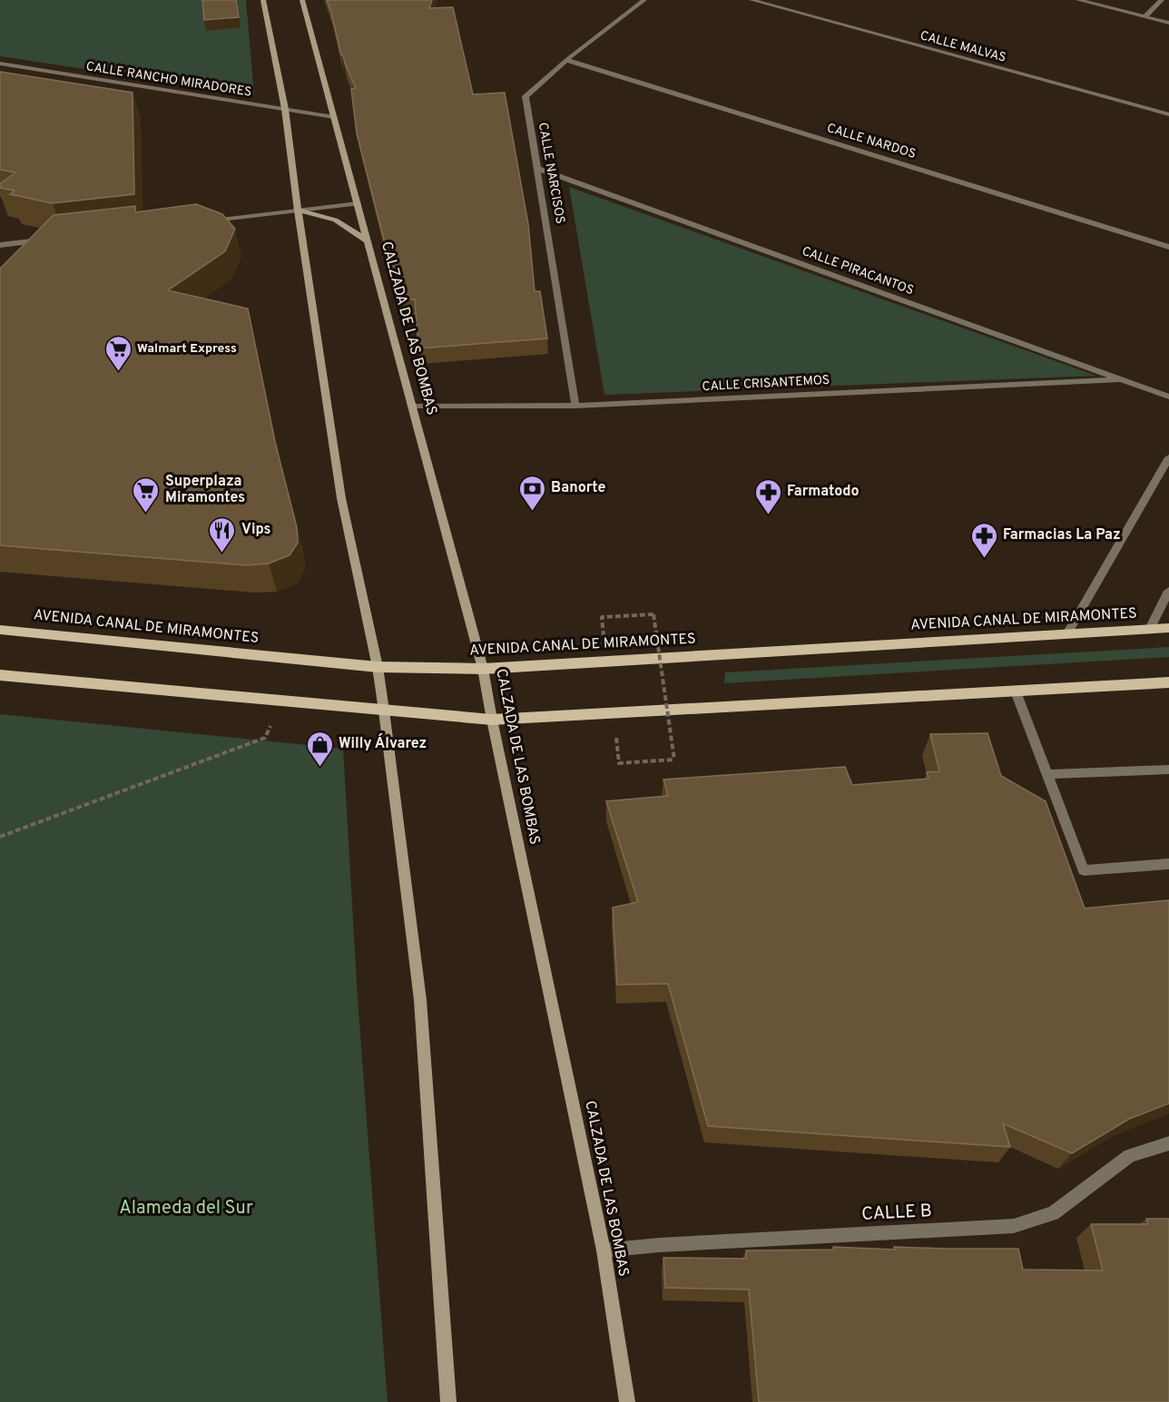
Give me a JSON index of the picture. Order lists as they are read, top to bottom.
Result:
{
  "streets": {
    "main road": ["CALZADA DE LAS BOMBAS", "AVENIDA CANAL DE MIRAMONTES"],
    "street": [
      "CALLE MALVAS",
      "CALLE RANCHO MIRADORES",
      "CALLE NARDOS",
      "CALLE NARCISOS",
      "CALLE PIRACANTOS",
      "CALLE CRISANTEMOS",
      "CALLE B"
    ]
  },
  "crossings": [
    ["CALLE RANCHO MIRADORES", "CALZADA DE LAS BOMBAS"],
    ["CALLE NARDOS", "CALLE NARCISOS"],
    ["CALLE NARCISOS", "CALLE PIRACANTOS"],
    ["CALLE NARCISOS", "CALLE CRISANTEMOS"],
    ["CALLE PIRACANTOS", "CALLE CRISANTEMOS"],
    ["CALZADA DE LAS BOMBAS", "CALLE CRISANTEMOS"],
    ["CALZADA DE LAS BOMBAS", "AVENIDA CANAL DE MIRAMONTES"],
    ["CALZADA DE LAS BOMBAS", "CALLE B"]
  ],
  "parks": ["Alameda del Sur"],
  "places": {
    "supermarket": ["Walmart Express", "Superplaza Miramontes"],
    "bank": ["Banorte"],
    "pharmacy": ["Farmatodo", "Farmacias La Paz"],
    "restaurant": ["Vips"],
    "shop": ["Willy Álvarez"]
  }
}
